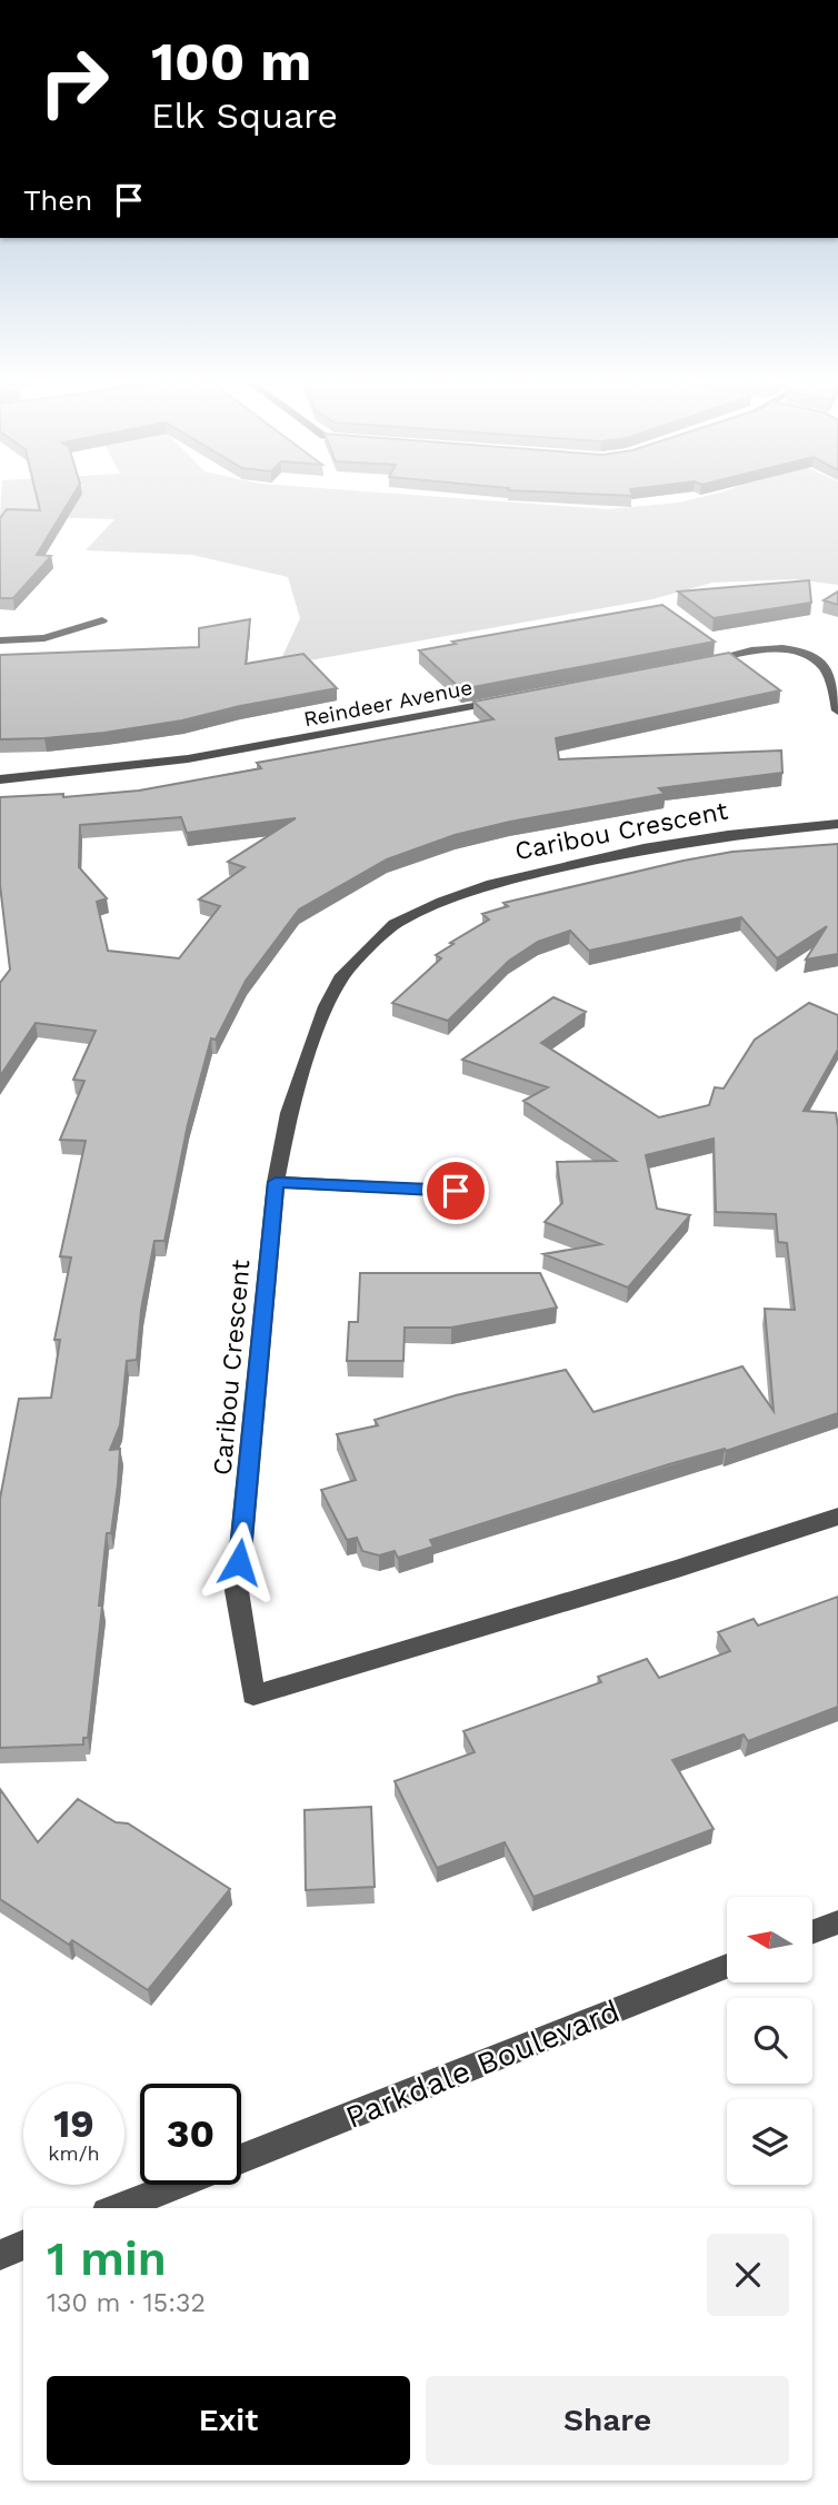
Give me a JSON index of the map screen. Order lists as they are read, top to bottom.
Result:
{
  "streets": {
    "street": ["Reindeer Avenue", "Caribou Crescent", "Parkdale Boulevard"]
  },
  "north": "left",
  "page": {
    "turn": ["100 m", "Elk Square"],
    "then": "Then",
    "speed": "19 km/h",
    "limit": "30",
    "heading": ["1 min", "130 m · 15:32"],
    "buttons": ["Exit", "Share"]
  }
}
